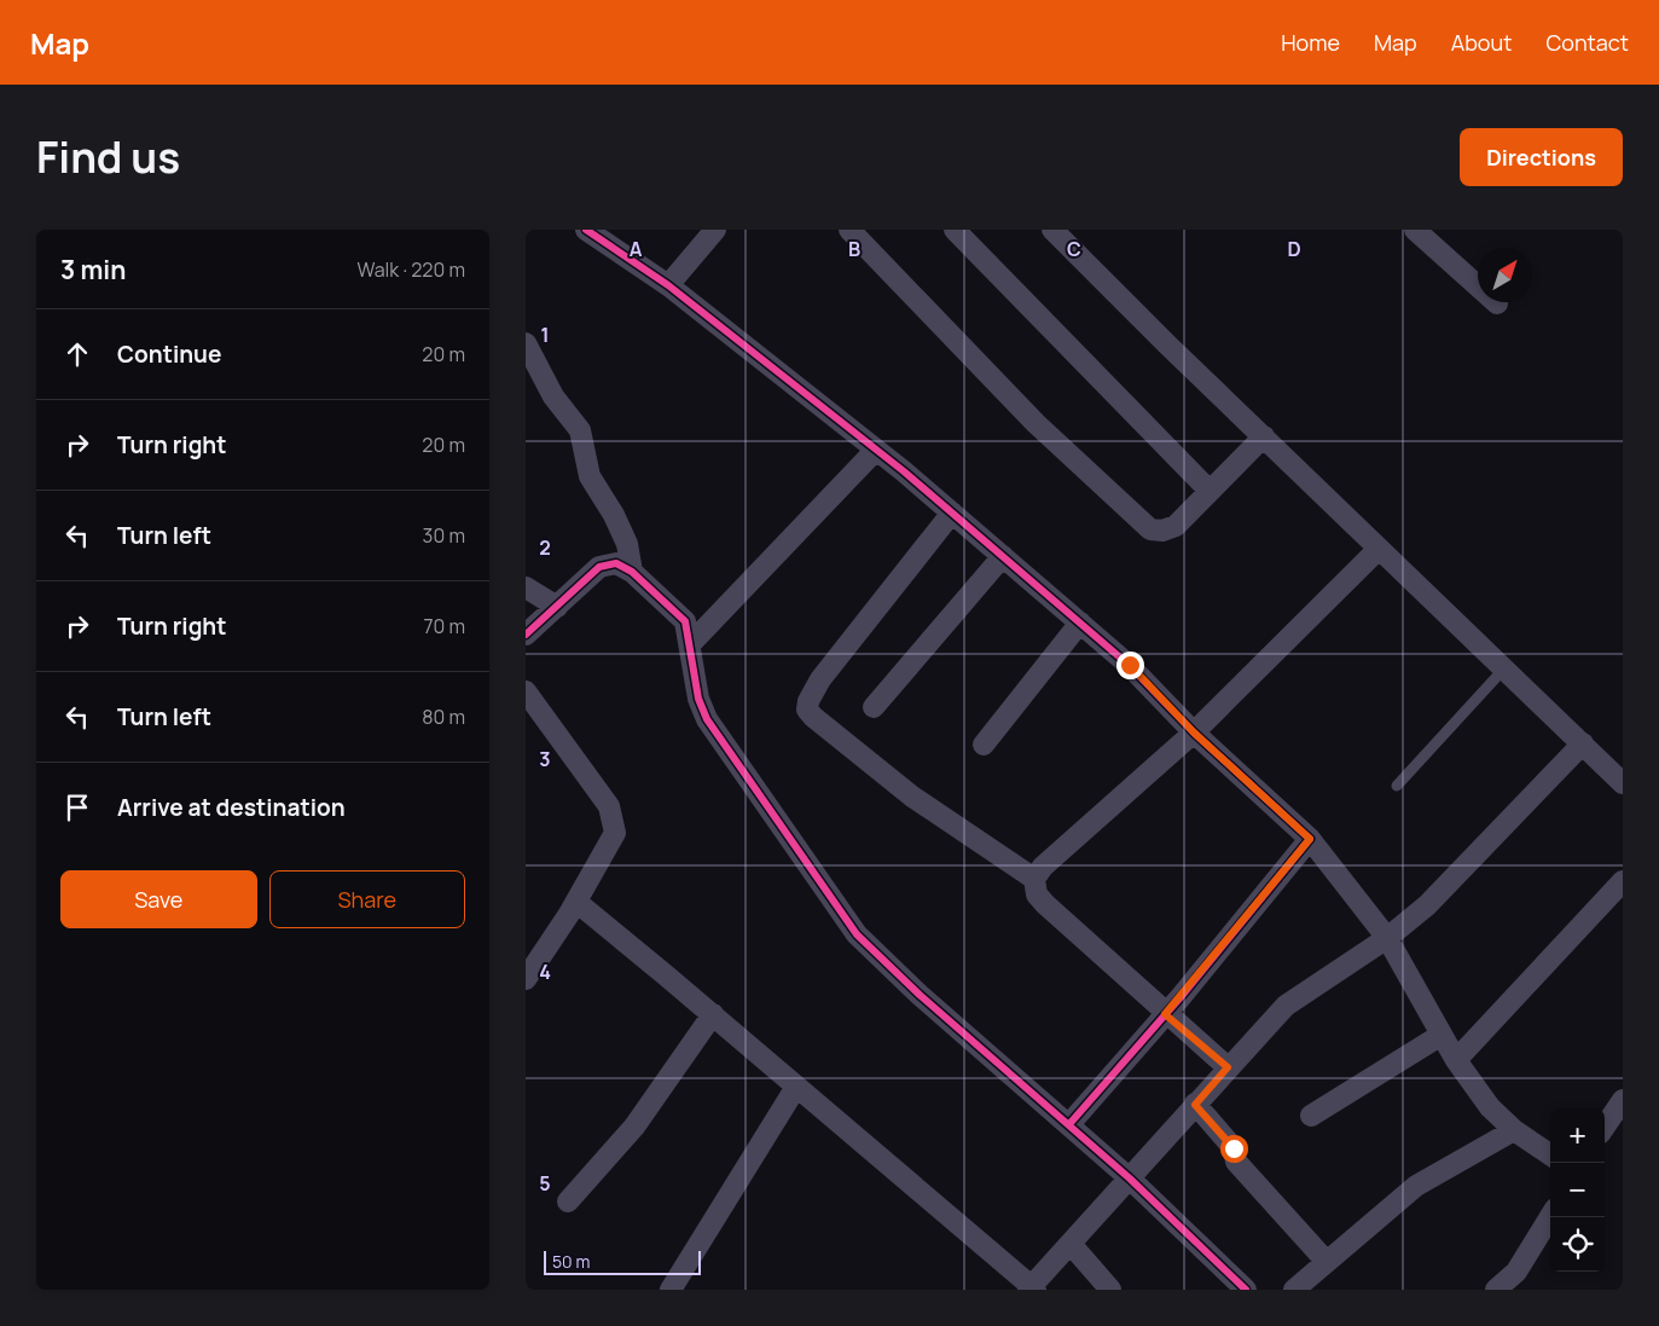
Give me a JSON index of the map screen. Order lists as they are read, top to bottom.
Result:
{
  "scale_bar": "50 m",
  "north": "top right",
  "page": {
    "header": "Map",
    "nav": [
      "Home",
      "Map",
      "About",
      "Contact"
    ],
    "title": "Find us",
    "buttons": [
      "Directions",
      ["Save", "Share"]
    ],
    "heading": ["3 min", "Walk · 220 m"],
    "list": [
      ["Continue", "20 m"],
      ["Turn right", "20 m"],
      ["Turn left", "30 m"],
      ["Turn right", "70 m"],
      ["Turn left", "80 m"],
      "Arrive at destination"
    ],
    "map_buttons": ["+", "−"],
    "scale": "50 m"
  },
  "grid": {
    "columns": [
      "A",
      "B",
      "C",
      "D"
    ],
    "rows": [
      "1",
      "2",
      "3",
      "4",
      "5"
    ]
  }
}
